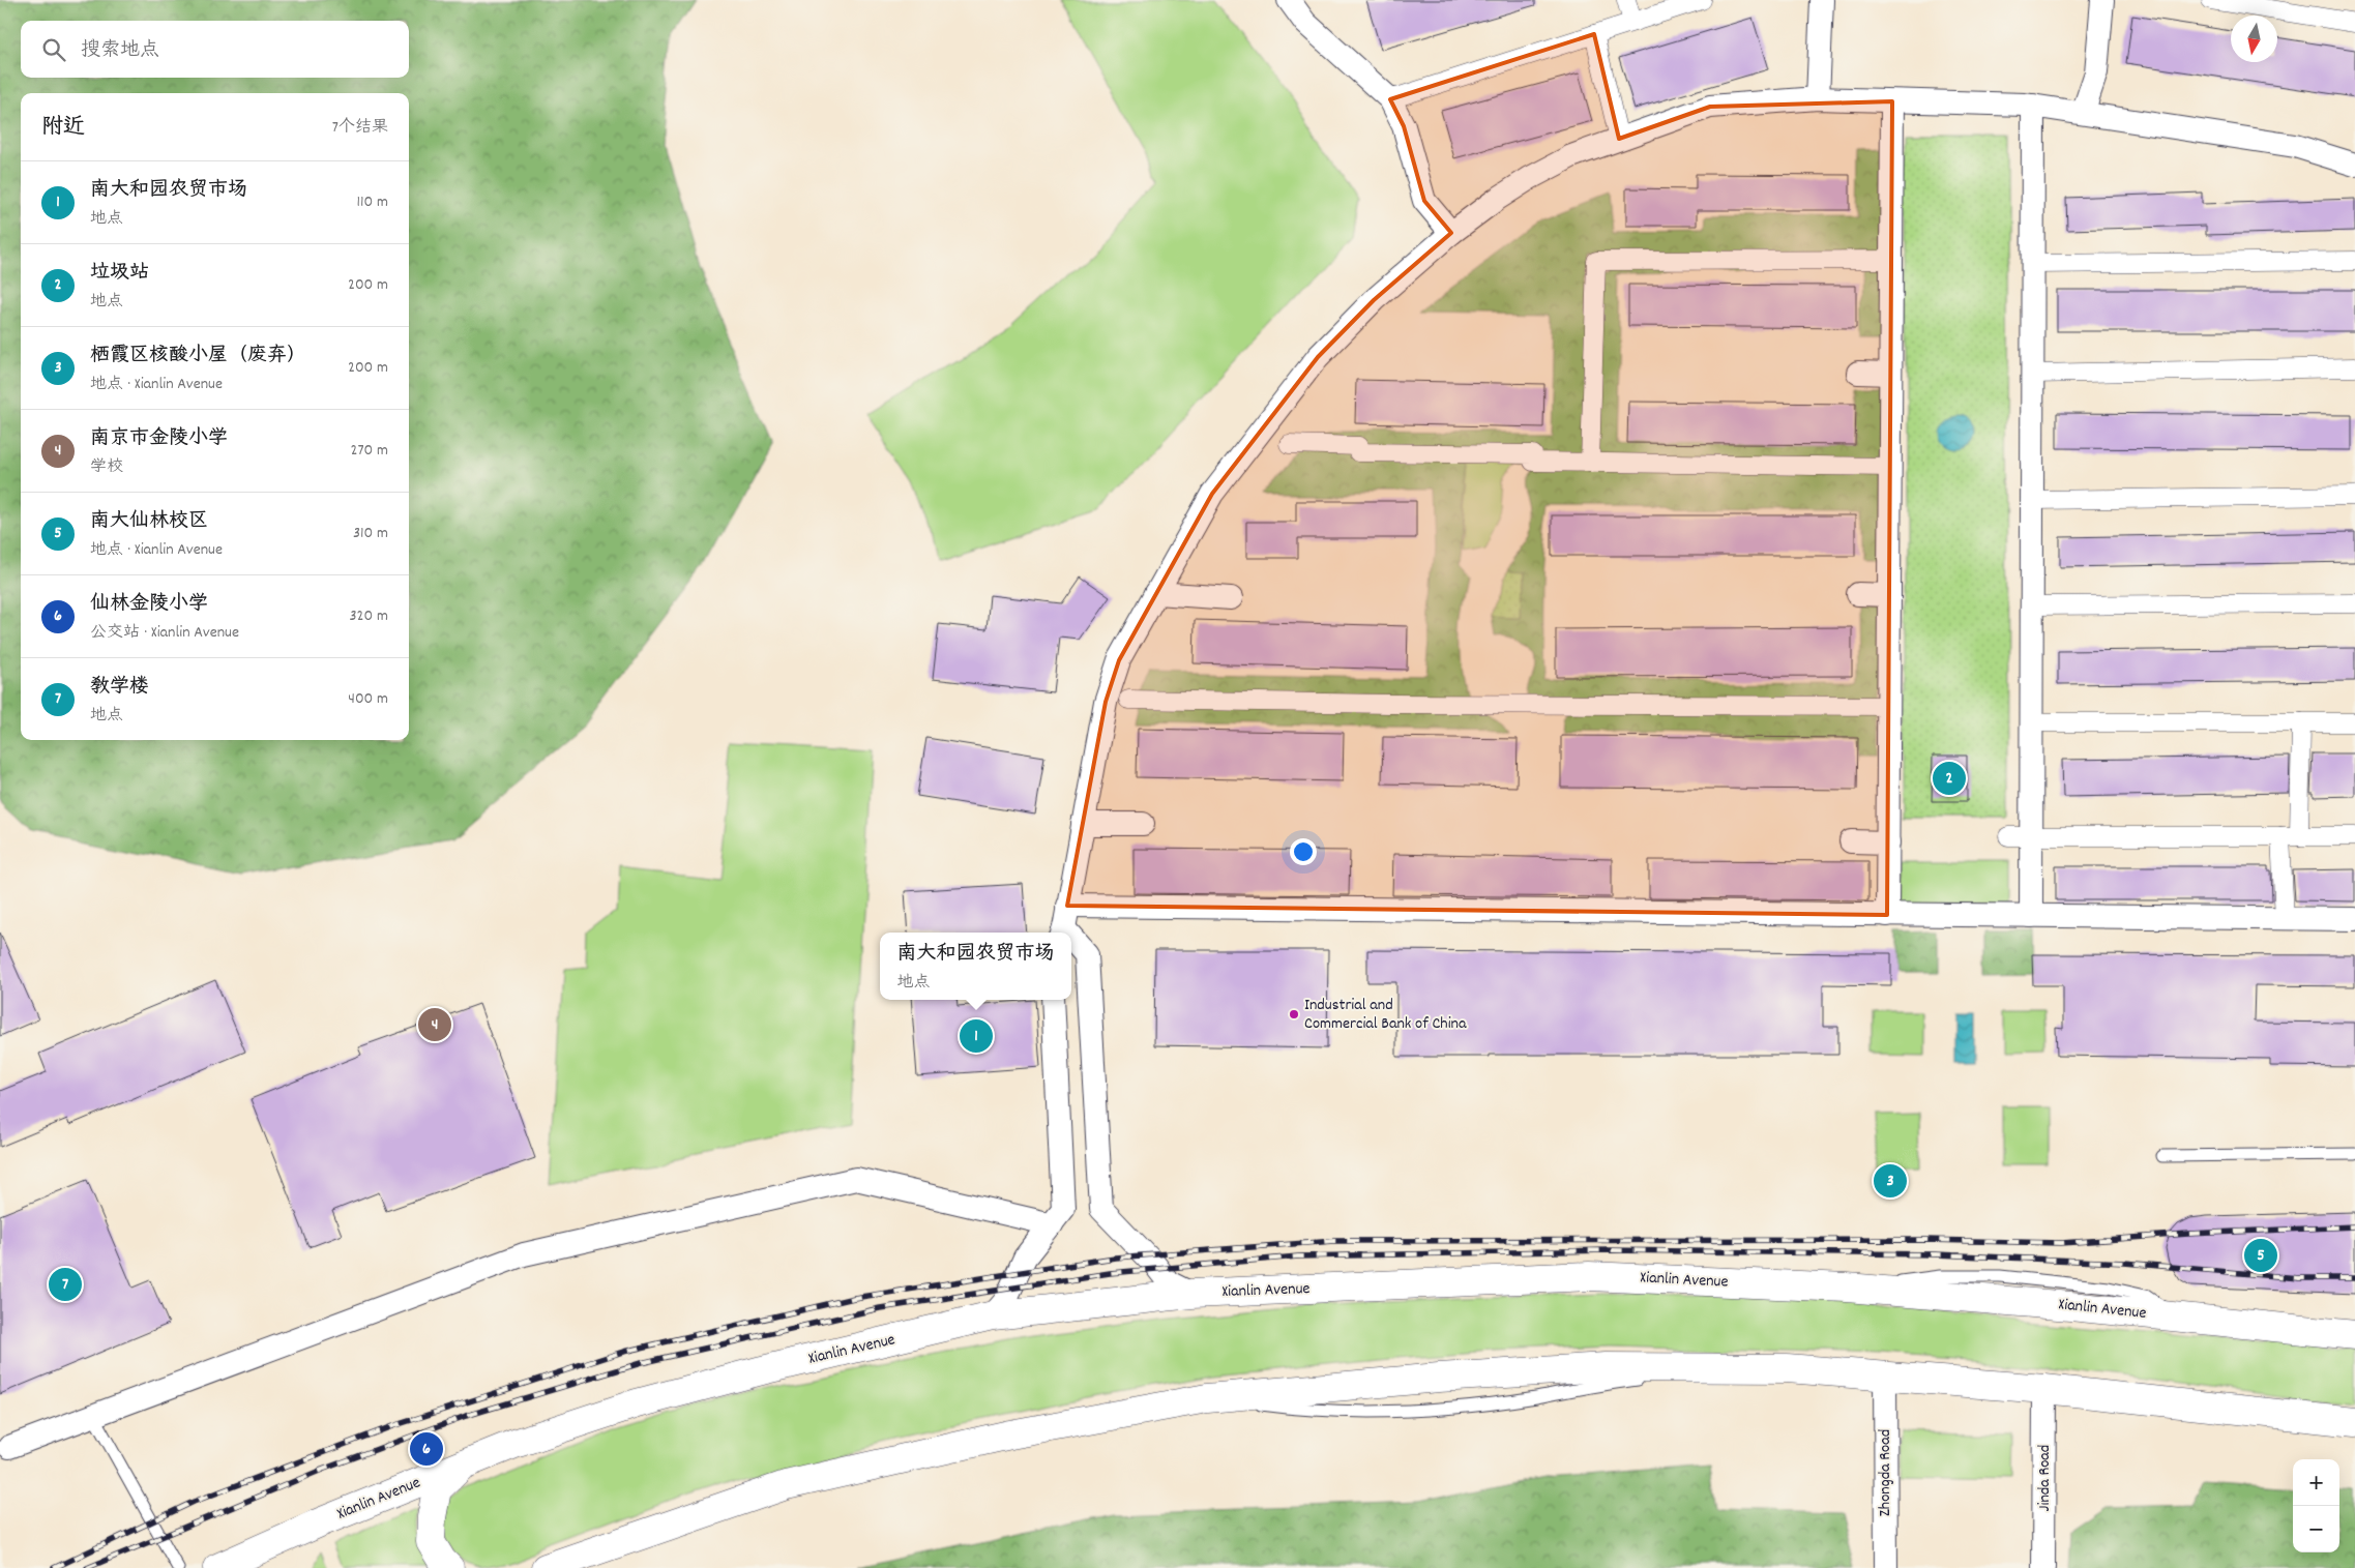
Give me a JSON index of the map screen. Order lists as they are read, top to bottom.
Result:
{
  "streets": {
    "main road": ["Xianlin Avenue"],
    "street": ["Zhongda Road", "Jinda Road"]
  },
  "places": ["Industrial and Commercial Bank of China"],
  "north": "bottom",
  "page": {
    "search": "搜索地点",
    "heading": ["附近", "7个结果"],
    "list": [
      {
        "mark": "1",
        "name": "南大和园农贸市场",
        "note": "地点",
        "value": "110 m"
      },
      {
        "mark": "2",
        "name": "垃圾站",
        "note": "地点",
        "value": "200 m"
      },
      {
        "mark": "3",
        "name": "栖霞区核酸小屋（废弃）",
        "note": "地点 · Xianlin Avenue",
        "value": "200 m"
      },
      {
        "mark": "4",
        "name": "南京市金陵小学",
        "note": "学校",
        "value": "270 m"
      },
      {
        "mark": "5",
        "name": "南大仙林校区",
        "note": "地点 · Xianlin Avenue",
        "value": "310 m"
      },
      {
        "mark": "6",
        "name": "仙林金陵小学",
        "note": "公交站 · Xianlin Avenue",
        "value": "320 m"
      },
      {
        "mark": "7",
        "name": "教学楼",
        "note": "地点",
        "value": "400 m"
      }
    ],
    "pins": [
      "2",
      "4",
      "1",
      "3",
      "5",
      "7",
      "6"
    ],
    "popup": ["南大和园农贸市场", "地点"],
    "map_buttons": ["+", "−"]
  }
}
